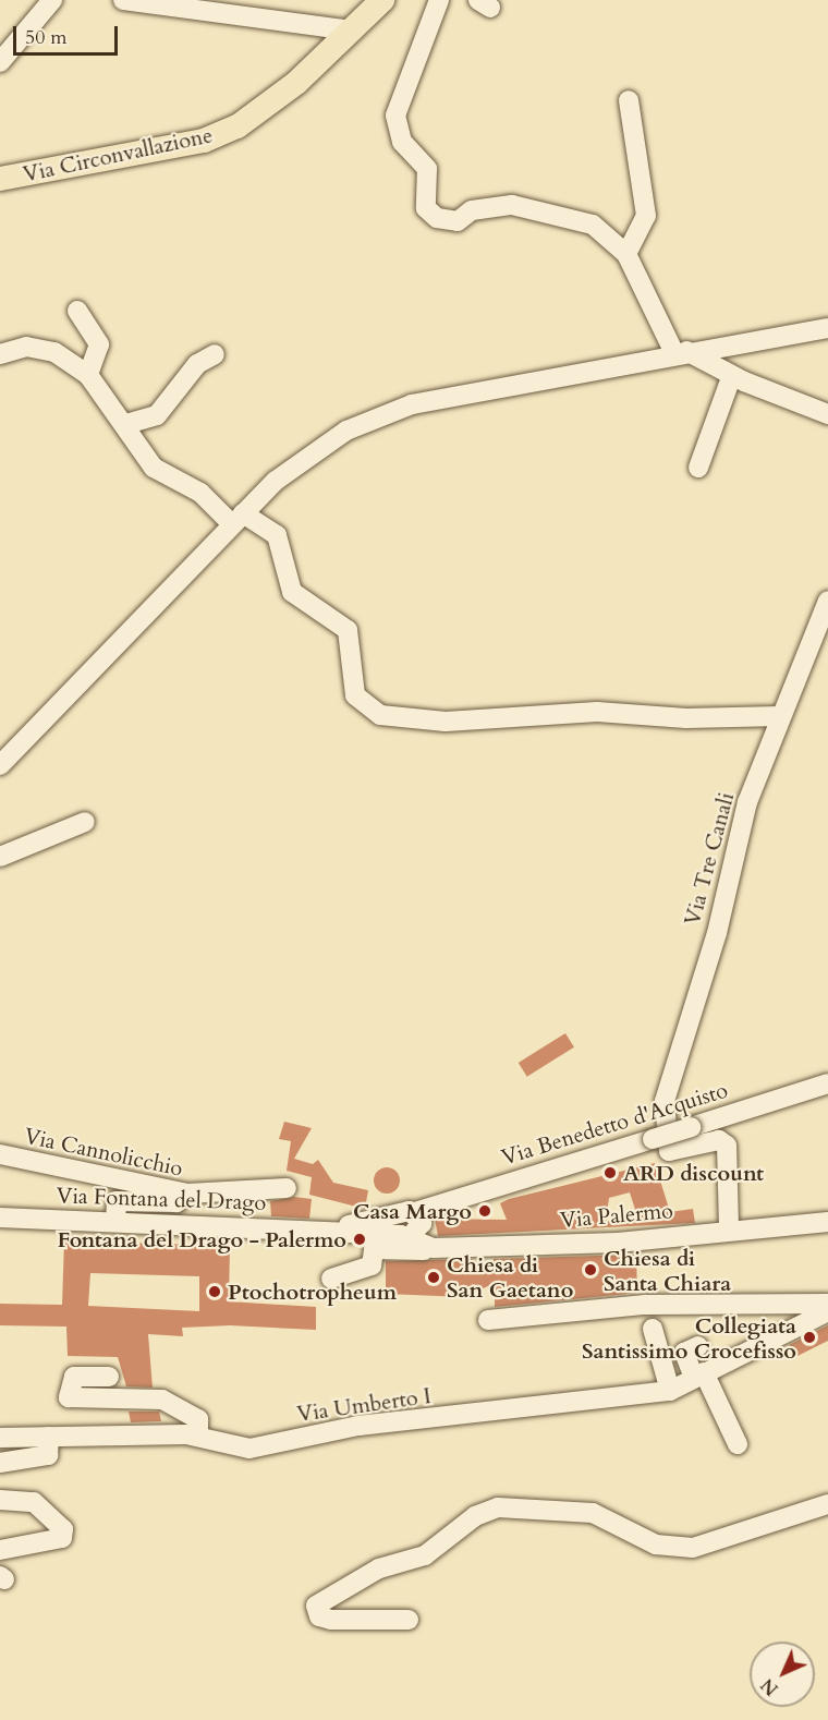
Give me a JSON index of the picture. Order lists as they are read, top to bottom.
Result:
{
  "streets": {
    "main road": ["Via Circonvallazione"],
    "street": [
      "Via Tre Canali",
      "Via Benedetto d'Acquisto",
      "Via Cannolicchio",
      "Via Fontana del Drago",
      "Via Palermo",
      "Via Umberto I"
    ]
  },
  "crossings": [
    ["Via Tre Canali", "Via Benedetto d'Acquisto"],
    ["Via Benedetto d'Acquisto", "Via Fontana del Drago"],
    ["Via Cannolicchio", "Via Fontana del Drago"],
    ["Via Fontana del Drago", "Via Palermo"]
  ],
  "places": [
    "ARD discount",
    "Casa Margo",
    "Fontana del Drago - Palermo",
    "Chiesa di Santa Chiara",
    "Chiesa di San Gaetano",
    "Ptochotropheum",
    "Collegiata Santissimo Crocefisso"
  ],
  "scale_bar": "50 m",
  "north": "bottom left"
}
